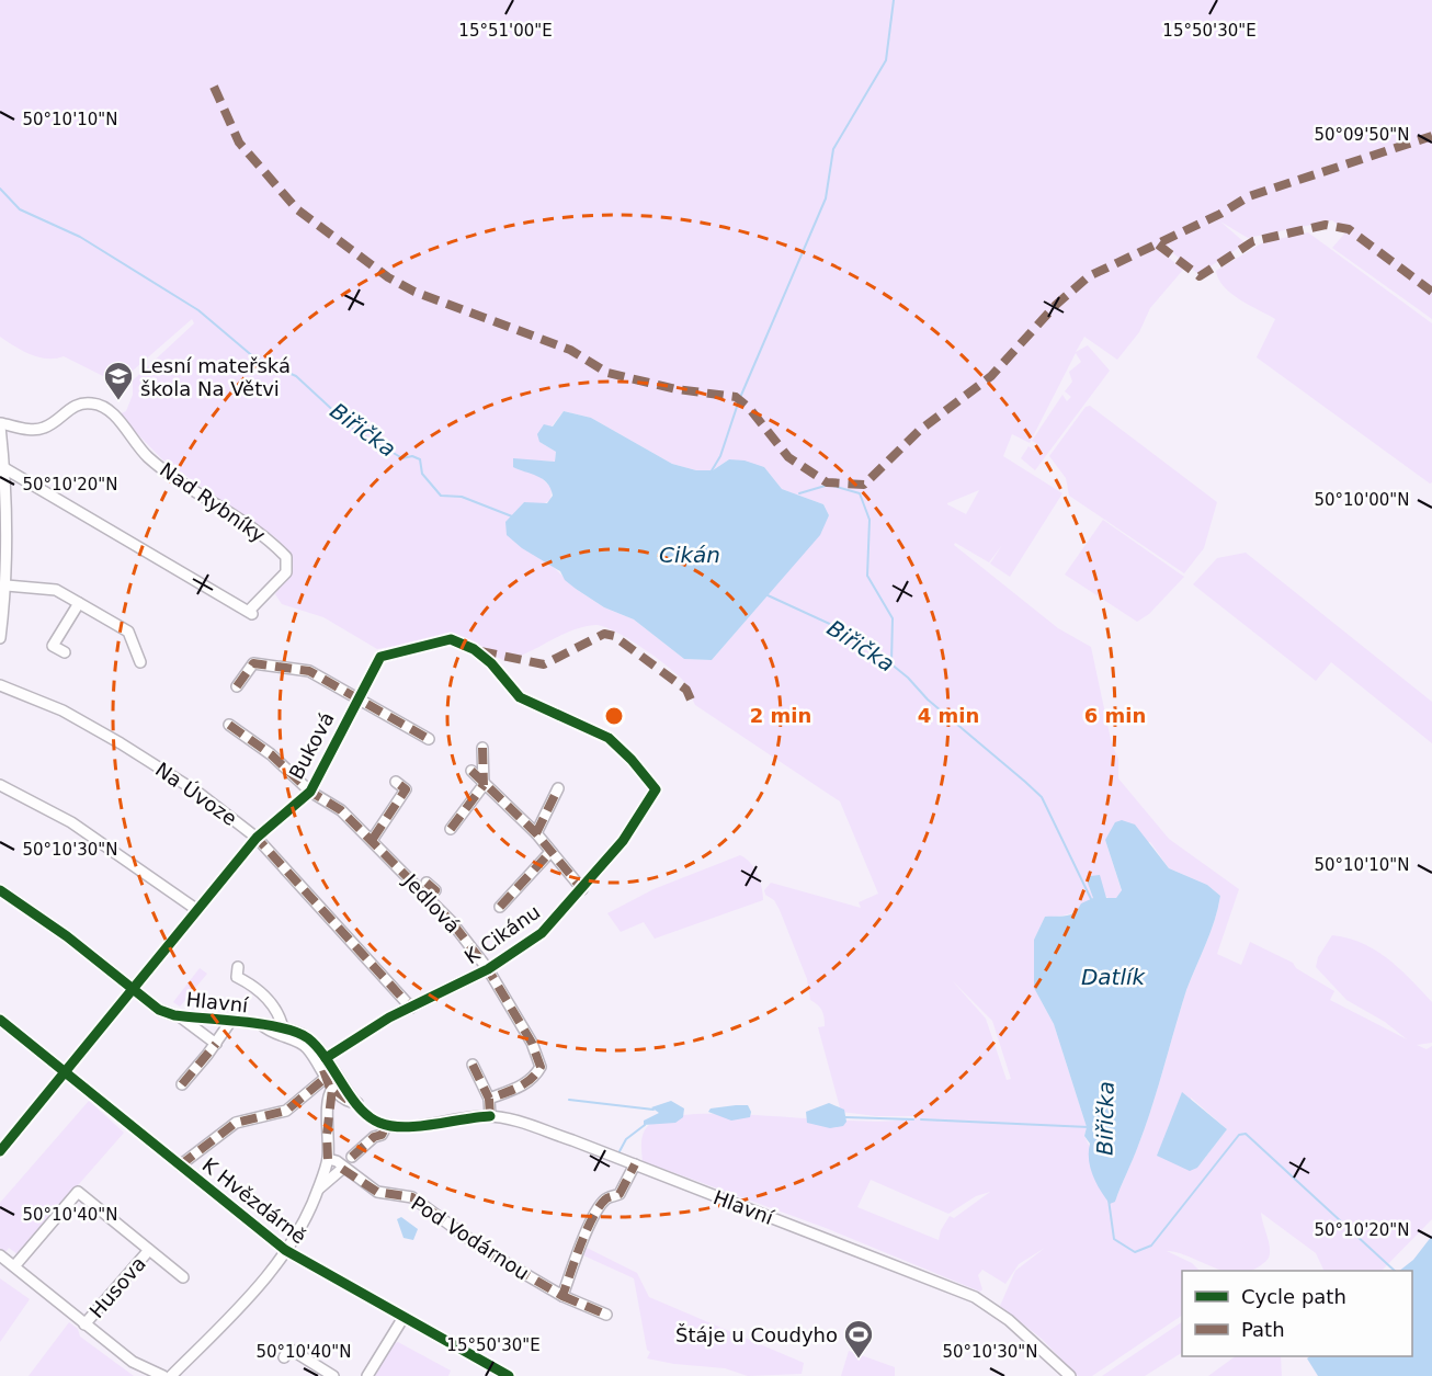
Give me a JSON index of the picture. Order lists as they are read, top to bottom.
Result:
{
  "streets": {
    "street": [
      "Nad Rybníky",
      "Buková",
      "Na Úvoze",
      "Jedlová",
      "K Cikánu",
      "Hlavní",
      "K Hvězdárně",
      "Pod Vodárnou",
      "Husova"
    ]
  },
  "crossings": [
    ["Buková", "Na Úvoze"],
    ["Buková", "Jedlová"],
    ["Buková", "K Cikánu"],
    ["Buková", "Hlavní"],
    ["Buková", "K Hvězdárně"],
    ["Na Úvoze", "K Cikánu"],
    ["Jedlová", "K Cikánu"],
    ["K Cikánu", "Hlavní"]
  ],
  "water": ["Biřička", "Cikán", "Datlík"],
  "places": {
    "school or university": ["Lesní mateřská škola Na Větvi"],
    "sports": ["Štáje u Coudyho"]
  },
  "legend": ["Cycle path", "Path"],
  "coordinates": [
    "15°51'00\"E",
    "15°50'30\"E",
    "50°10'10\"N",
    "50°09'50\"N",
    "50°10'20\"N",
    "50°10'00\"N",
    "50°10'30\"N",
    "50°10'40\"N"
  ],
  "rings": ["2 min", "4 min", "6 min"]
}
